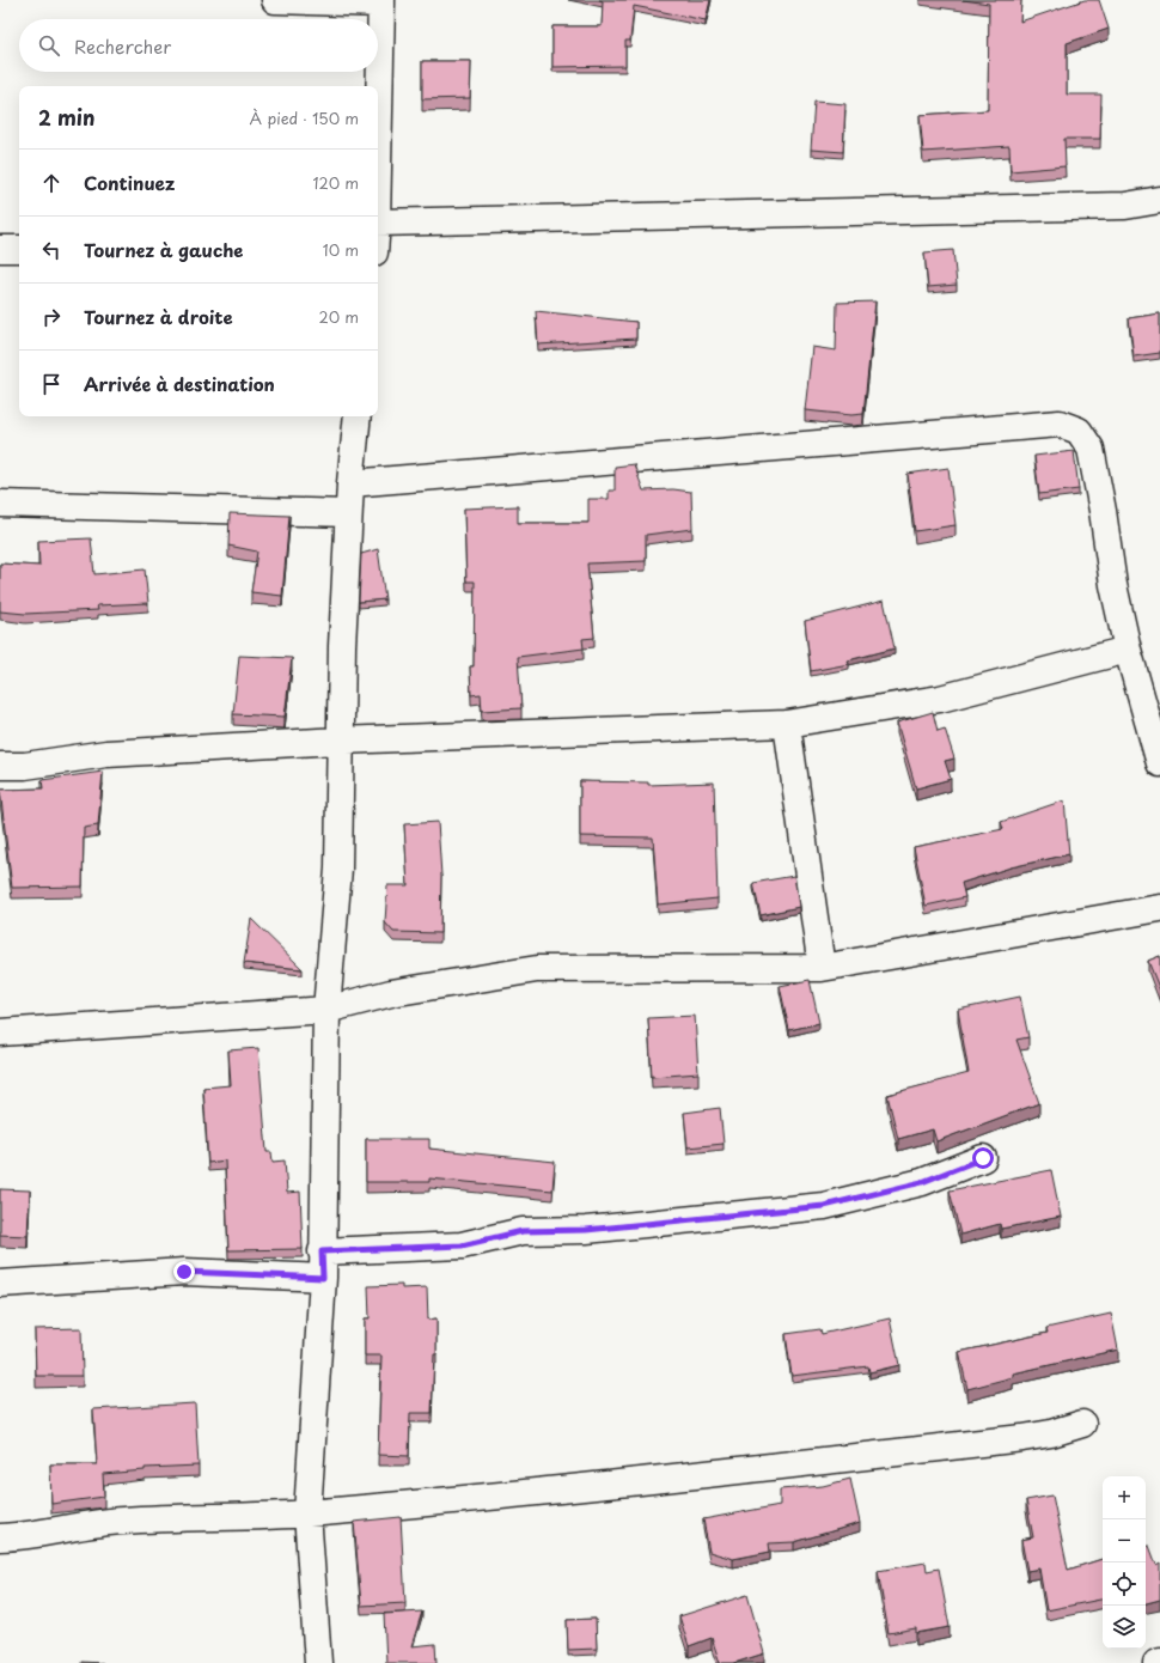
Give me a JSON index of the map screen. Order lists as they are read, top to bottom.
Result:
{
  "page": {
    "search": "Rechercher",
    "heading": ["2 min", "À pied · 150 m"],
    "list": [
      ["Continuez", "120 m"],
      ["Tournez à gauche", "10 m"],
      ["Tournez à droite", "20 m"],
      "Arrivée à destination"
    ],
    "map_buttons": ["+", "−"]
  }
}
